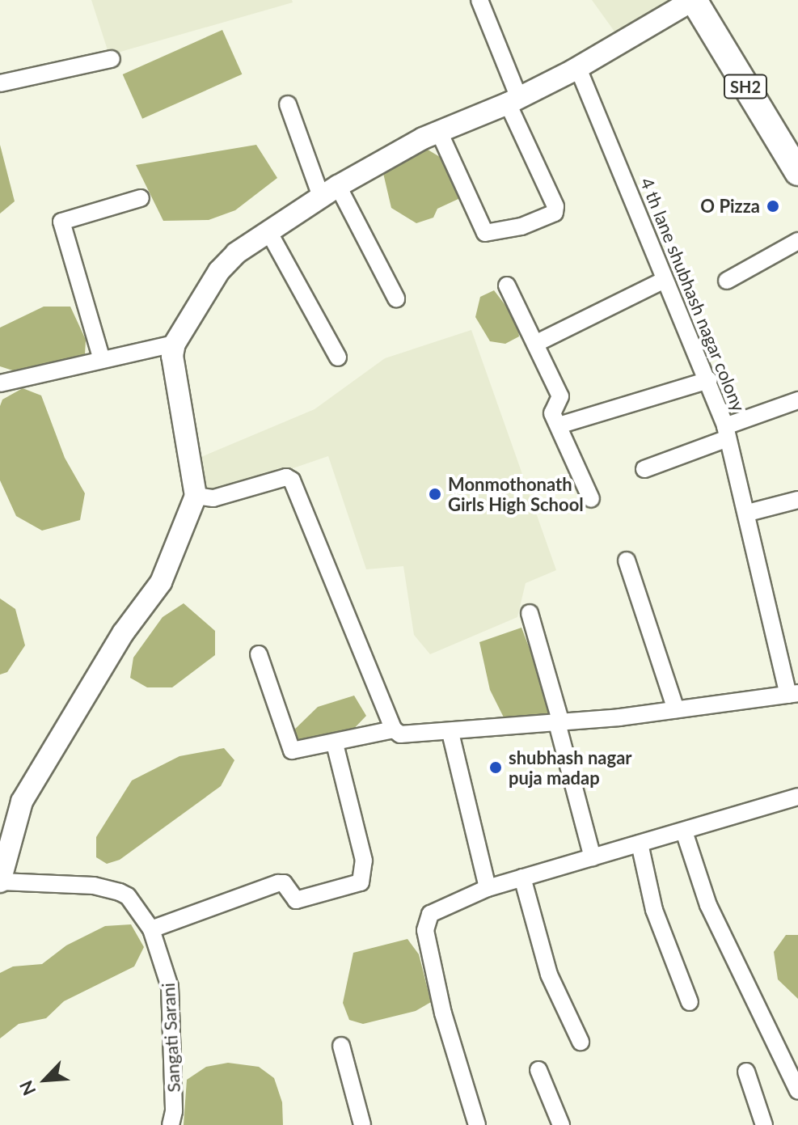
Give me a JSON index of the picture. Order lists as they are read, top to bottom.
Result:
{
  "streets": {
    "main road": ["SH2"],
    "street": ["4 th lane shubhash nagar colony", "Sangati Sarani"]
  },
  "places": ["O Pizza", "Monmothonath Girls High School", "shubhash nagar puja madap"],
  "north": "bottom left"
}
